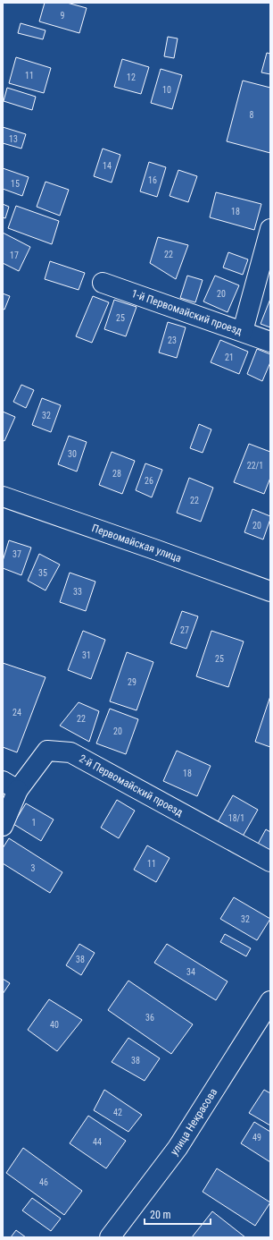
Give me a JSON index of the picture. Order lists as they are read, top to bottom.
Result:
{
  "streets": {
    "street": [
      "1-й Первомайский проезд",
      "Первомайская улица",
      "2-й Первомайский проезд",
      "улица Некрасова"
    ]
  },
  "house_numbers": [
    "9",
    "11",
    "12",
    "10",
    "8",
    "13",
    "14",
    "16",
    "15",
    "18",
    "22",
    "17",
    "20",
    "25",
    "23",
    "21",
    "32",
    "30",
    "22/1",
    "28",
    "26",
    "22",
    "20",
    "37",
    "35",
    "33",
    "27",
    "31",
    "25",
    "29",
    "24",
    "22",
    "20",
    "18",
    "18/1",
    "1",
    "11",
    "3",
    "32",
    "38",
    "34",
    "36",
    "40",
    "38",
    "42",
    "49",
    "44",
    "46"
  ],
  "scale_bar": "20 m"
}
